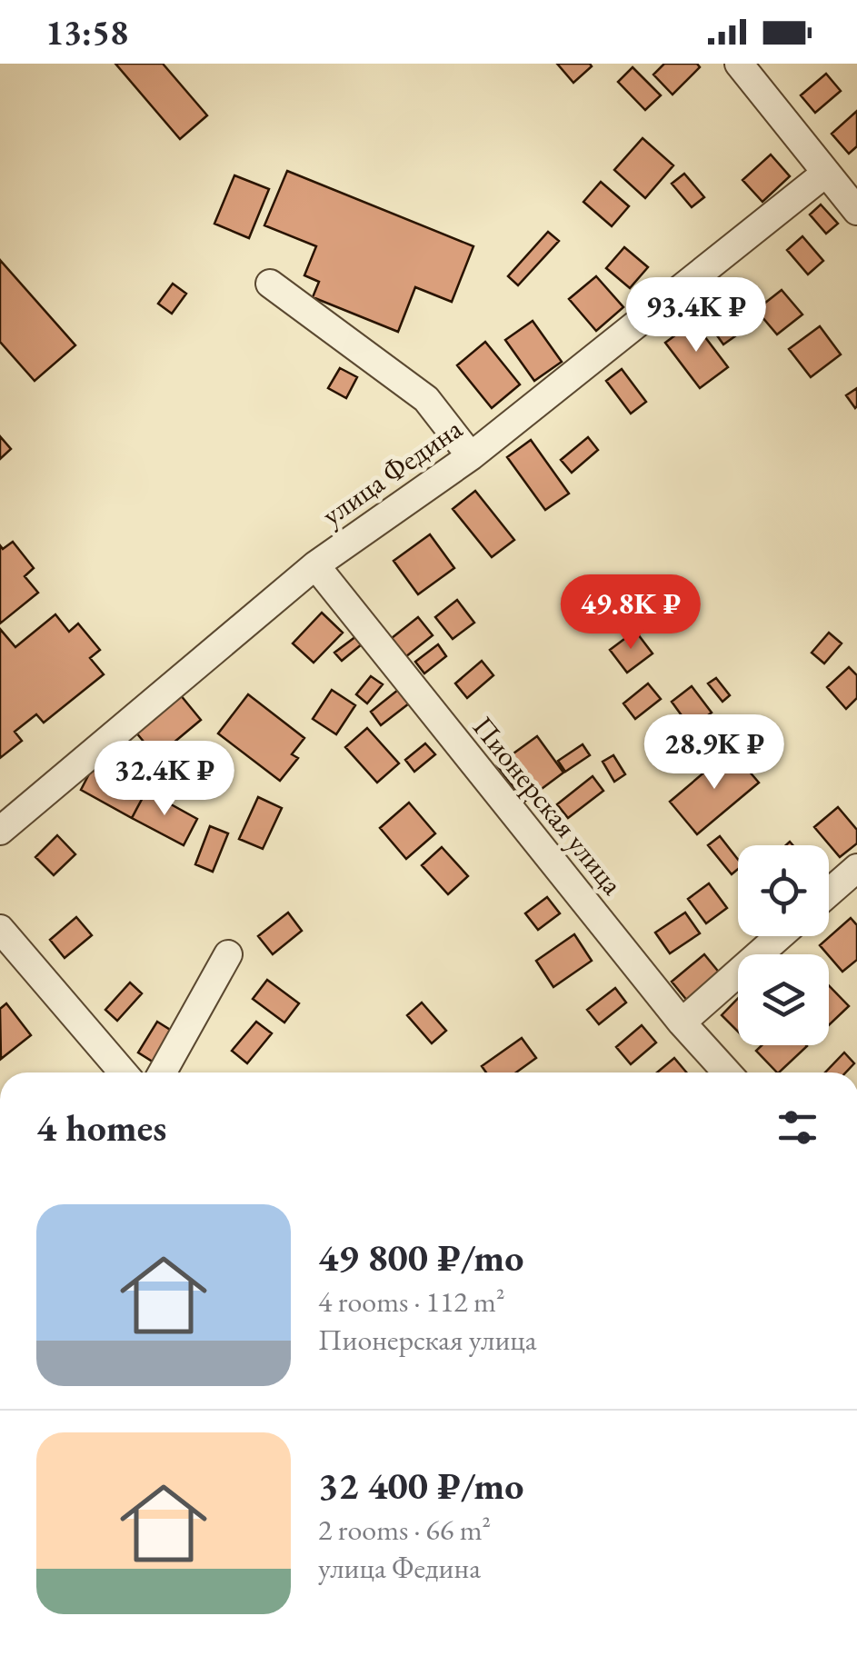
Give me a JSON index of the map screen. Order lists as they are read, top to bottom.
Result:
{
  "streets": {
    "street": ["улица Федина", "Пионерская улица"]
  },
  "crossings": [
    ["улица Федина", "Пионерская улица"]
  ],
  "page": {
    "status": "13:58",
    "price": [
      "93.4K ₽",
      "49.8K ₽",
      "28.9K ₽",
      "32.4K ₽"
    ],
    "heading": "4 homes",
    "list": [
      {
        "name": "49 800 ₽/mo",
        "note": "4 rooms · 112 m² · Пионерская улица"
      },
      {
        "name": "32 400 ₽/mo",
        "note": "2 rooms · 66 m² · улица Федина"
      }
    ]
  }
}
